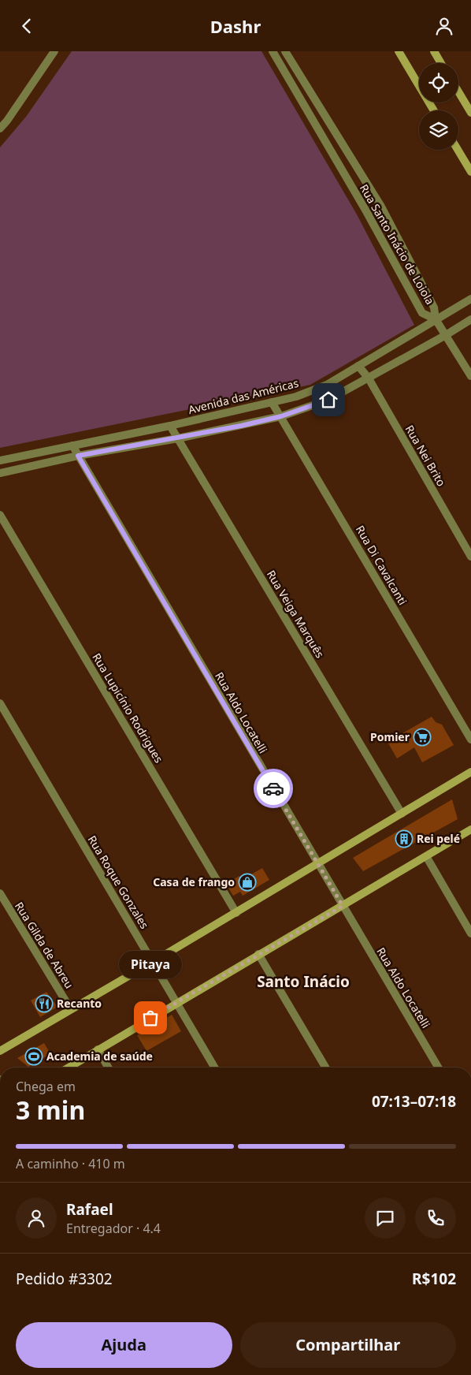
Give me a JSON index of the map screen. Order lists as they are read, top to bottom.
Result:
{
  "streets": {
    "street": [
      "Rua Santo Inácio de Loiola",
      "Avenida das Américas",
      "Rua Nei Brito",
      "Rua Di Cavalcanti",
      "Rua Veiga Marquês",
      "Rua Lupicínio Rodrigues",
      "Rua Aldo Locatelli",
      "Rua Roque Gonzales",
      "Rua Gilda de Abreu"
    ]
  },
  "crossings": [
    ["Rua Santo Inácio de Loiola", "Avenida das Américas"],
    ["Avenida das Américas", "Rua Nei Brito"],
    ["Avenida das Américas", "Rua Di Cavalcanti"],
    ["Avenida das Américas", "Rua Veiga Marquês"],
    ["Avenida das Américas", "Rua Aldo Locatelli"]
  ],
  "districts": ["Santo Inácio"],
  "places": {
    "supermarket": ["Pomier"],
    "building": ["Rei pelé"],
    "shop": ["Casa de frango"],
    "restaurant": ["Recanto"],
    "other": ["Pitaya"],
    "sports": ["Academia de saúde"]
  },
  "page": {
    "header": "Dashr",
    "bubble": "Pitaya",
    "heading": ["3 min", "Chega em", "07:13–07:18"],
    "panel": [
      "Rafael",
      "Entregador · 4.4",
      "Pedido #3302",
      "R$102"
    ],
    "bar": "A caminho · 410 m",
    "buttons": ["Ajuda", "Compartilhar"]
  }
}
